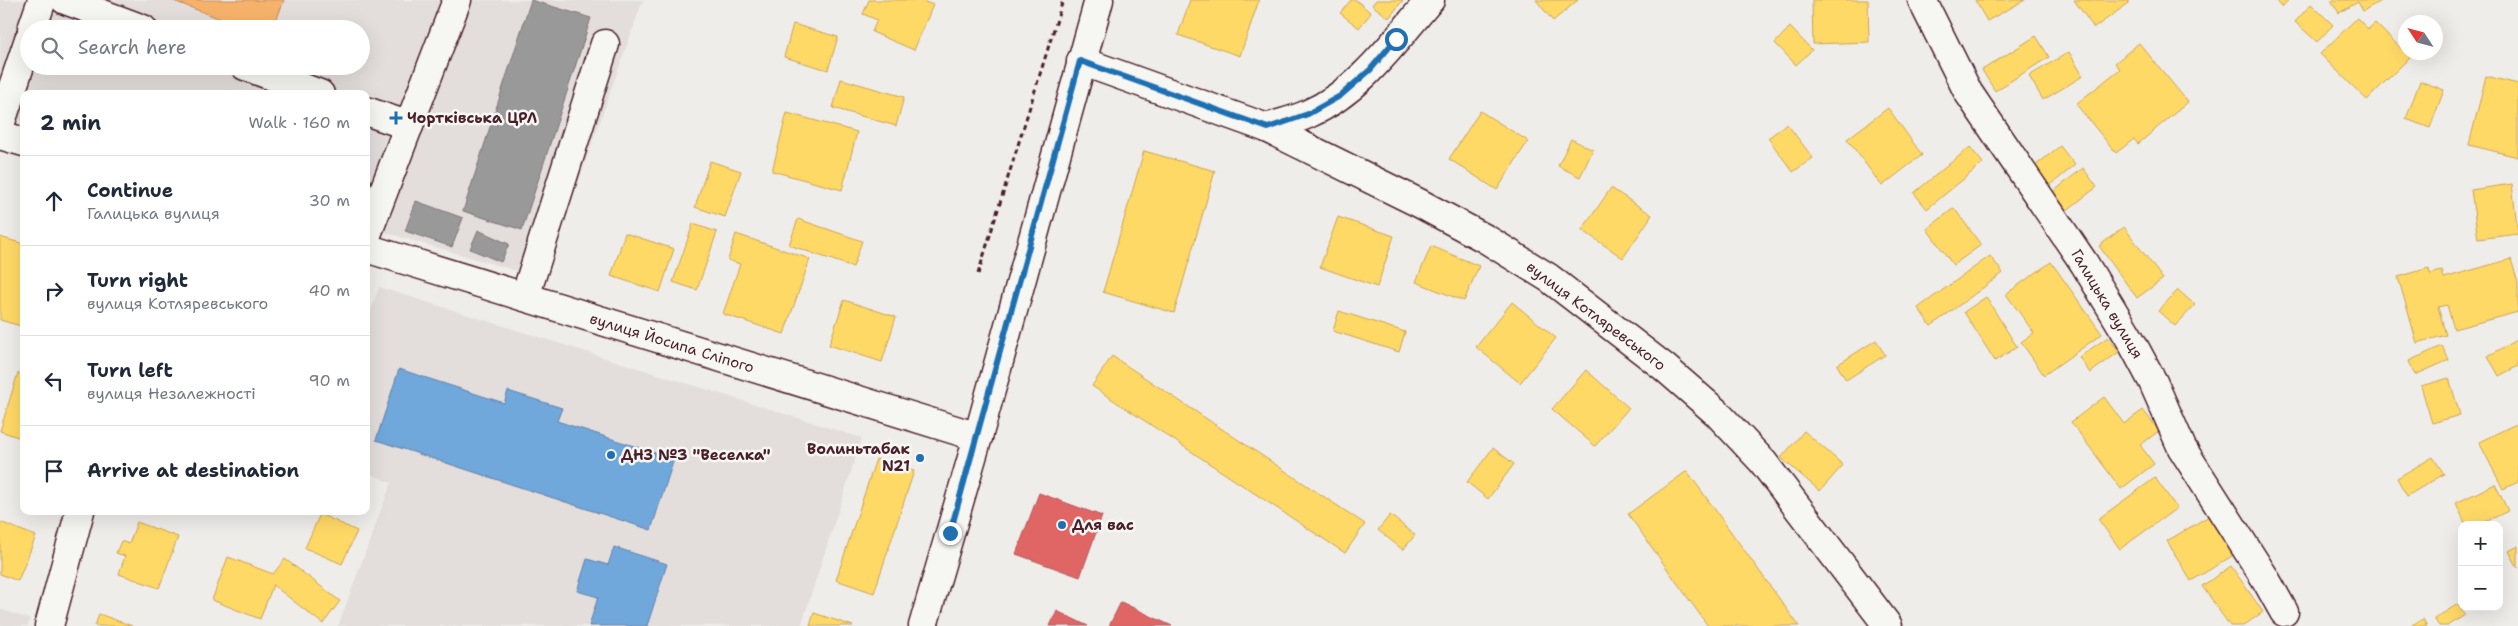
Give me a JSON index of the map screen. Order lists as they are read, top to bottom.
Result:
{
  "streets": {
    "street": ["Галицька вулиця", "вулиця Котляревського", "вулиця Йосипа Сліпого"]
  },
  "places": {
    "health": ["Чортківська ЦРЛ"],
    "other": ["ДНЗ №3 \"Веселка\"", "Волиньтабак N21", "Для вас"]
  },
  "north": "top left",
  "page": {
    "search": "Search here",
    "heading": ["2 min", "Walk · 160 m"],
    "list": [
      ["Continue", "Галицька вулиця", "30 m"],
      ["Turn right", "вулиця Котляревського", "40 m"],
      ["Turn left", "вулиця Незалежності", "90 m"],
      "Arrive at destination"
    ],
    "map_buttons": ["+", "−"]
  }
}
